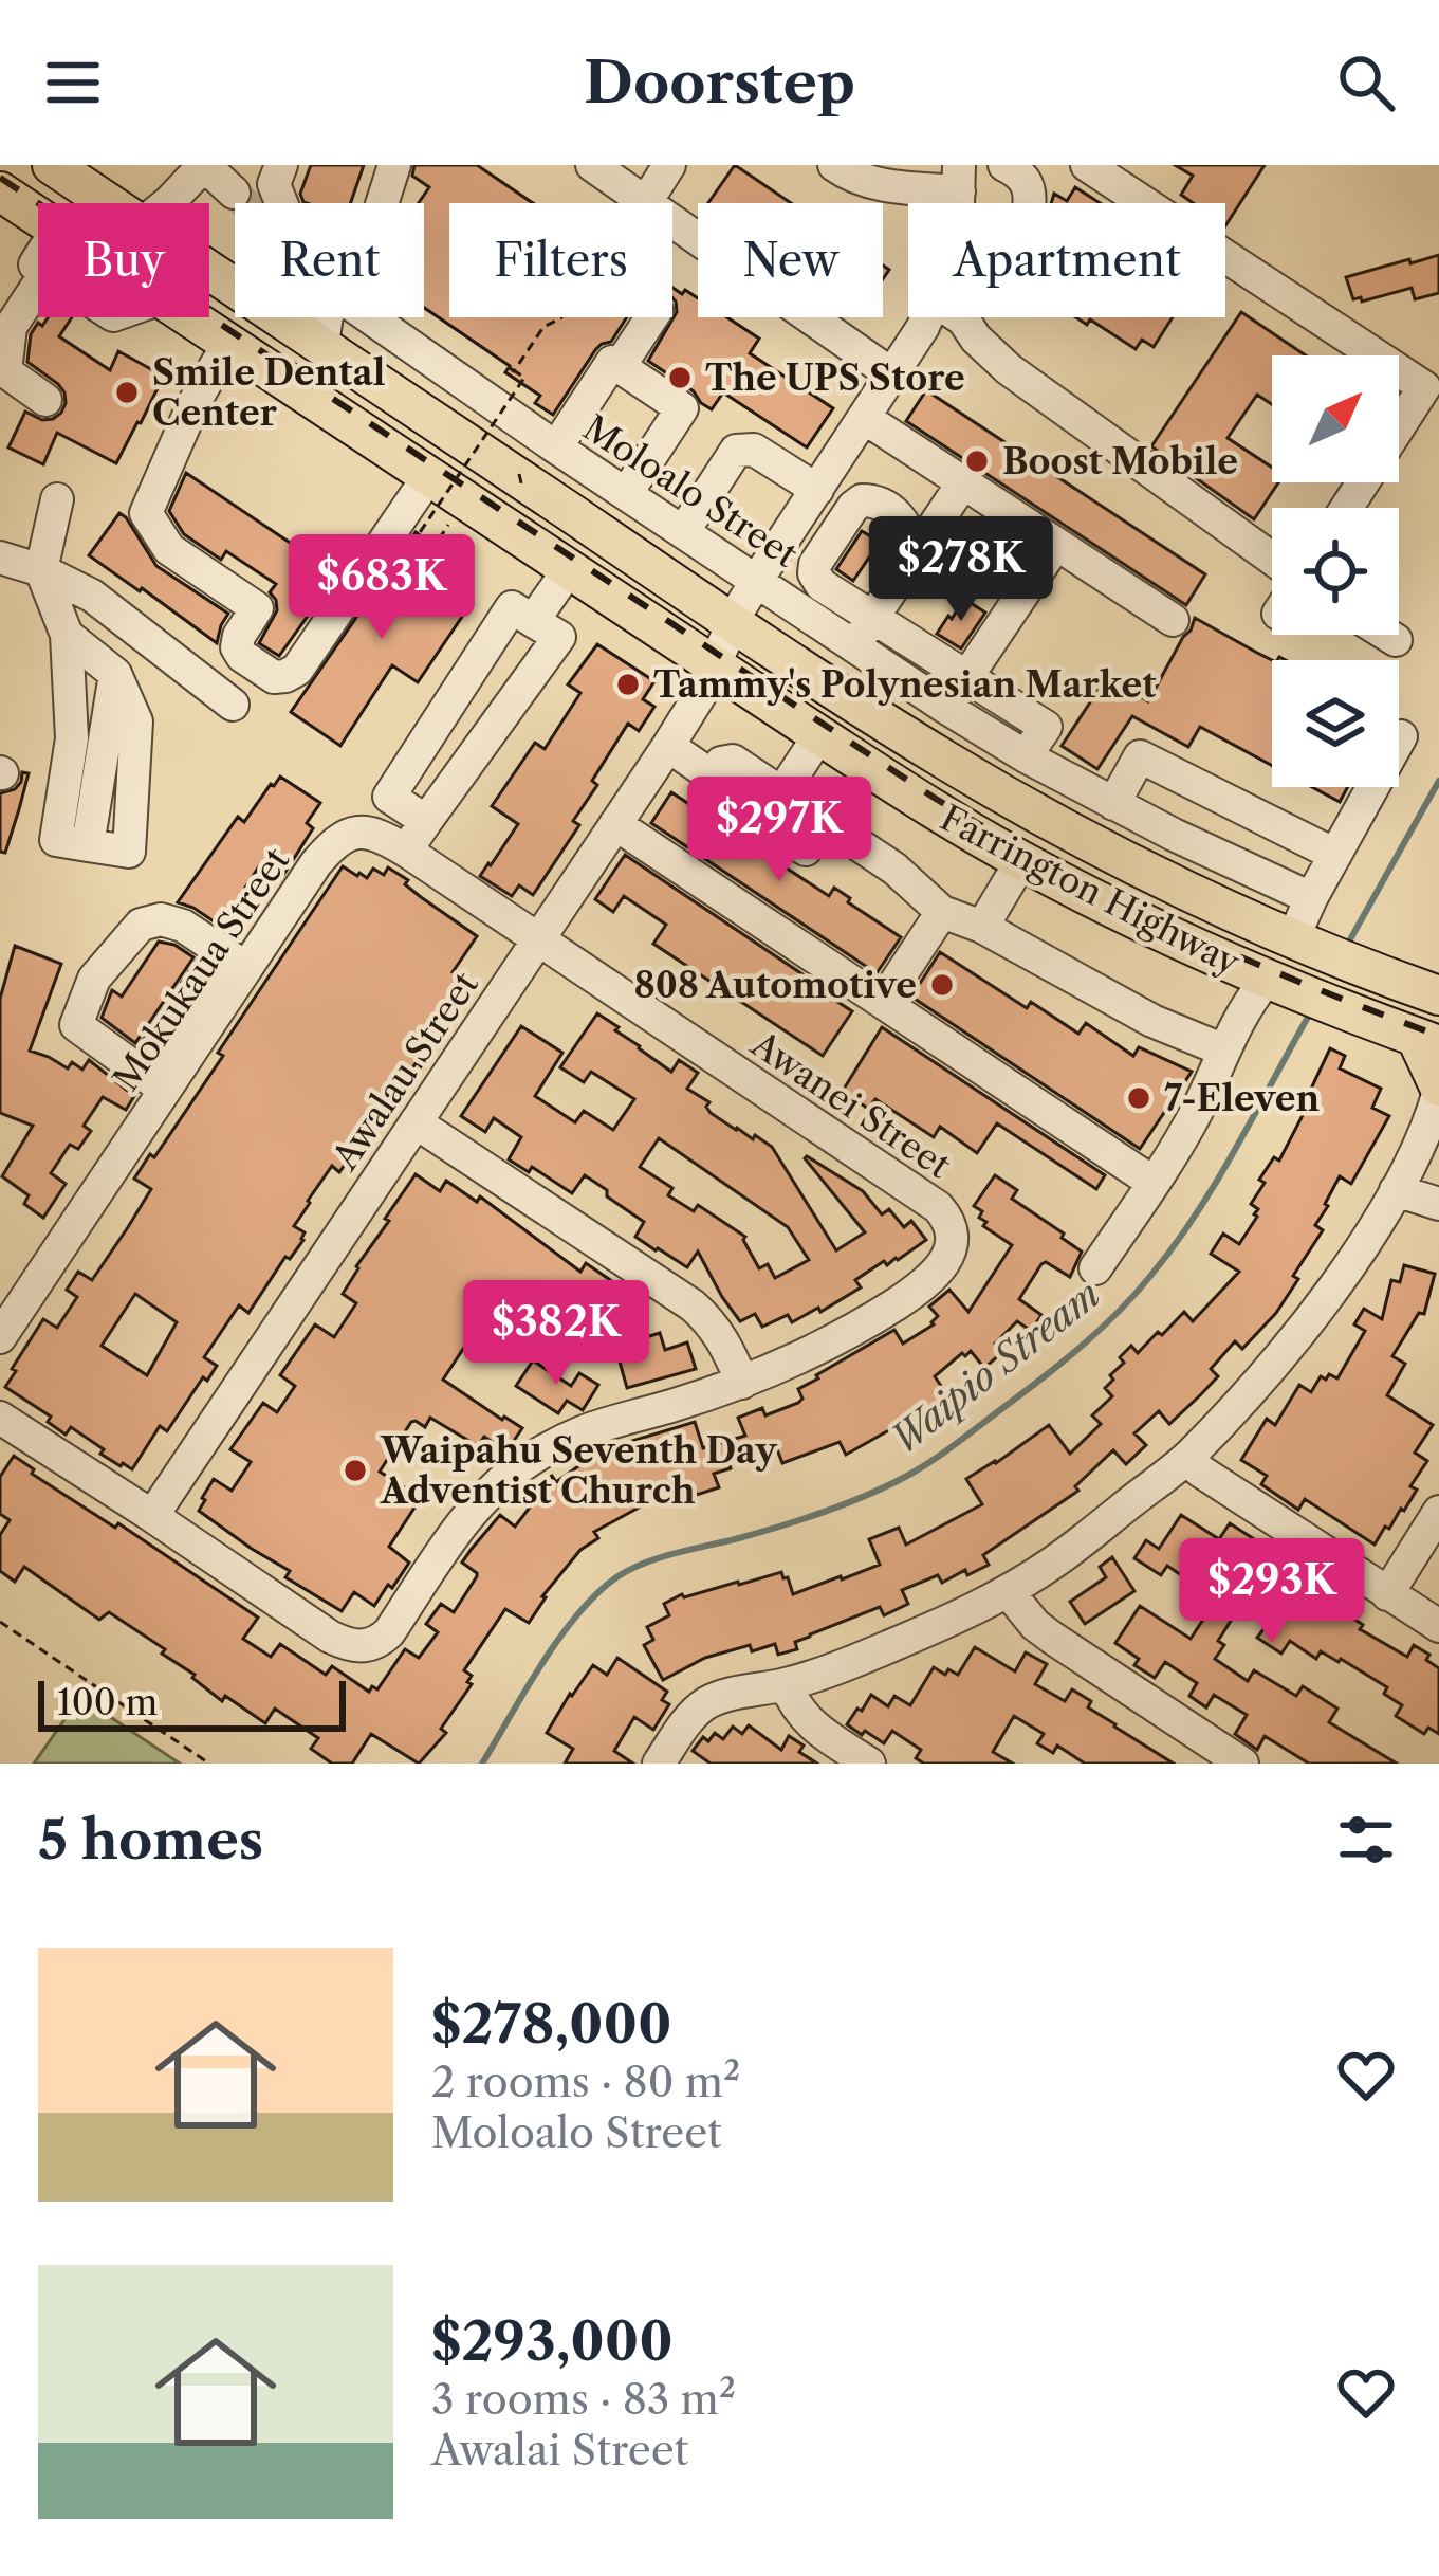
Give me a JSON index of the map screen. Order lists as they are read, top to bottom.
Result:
{
  "streets": {
    "main road": ["Farrington Highway"],
    "street": [
      "Moloalo Street",
      "Mokukaua Street",
      "Awalau Street",
      "Awanei Street"
    ]
  },
  "crossings": [
    ["Moloalo Street", "Farrington Highway"],
    ["Moloalo Street", "Awalau Street"],
    ["Farrington Highway", "Awalau Street"],
    ["Mokukaua Street", "Awalau Street"],
    ["Mokukaua Street", "Awanei Street"],
    ["Awalau Street", "Awanei Street"]
  ],
  "water": ["Waipio Stream"],
  "places": [
    "The UPS Store",
    "Smile Dental Center",
    "Boost Mobile",
    "Tammy's Polynesian Market",
    "808 Automotive",
    "7-Eleven",
    "Waipahu Seventh Day Adventist Church"
  ],
  "scale_bar": "100 m",
  "north": "top right",
  "page": {
    "header": "Doorstep",
    "chip": [
      "Buy",
      "Rent",
      "Filters",
      "New",
      "Apartment"
    ],
    "price": [
      "$278K",
      "$683K",
      "$297K",
      "$382K",
      "$293K"
    ],
    "scale": "100 m",
    "heading": "5 homes",
    "list": [
      {
        "name": "$278,000",
        "note": "2 rooms · 80 m² · Moloalo Street"
      },
      {
        "name": "$293,000",
        "note": "3 rooms · 83 m² · Awalai Street"
      }
    ]
  }
}
